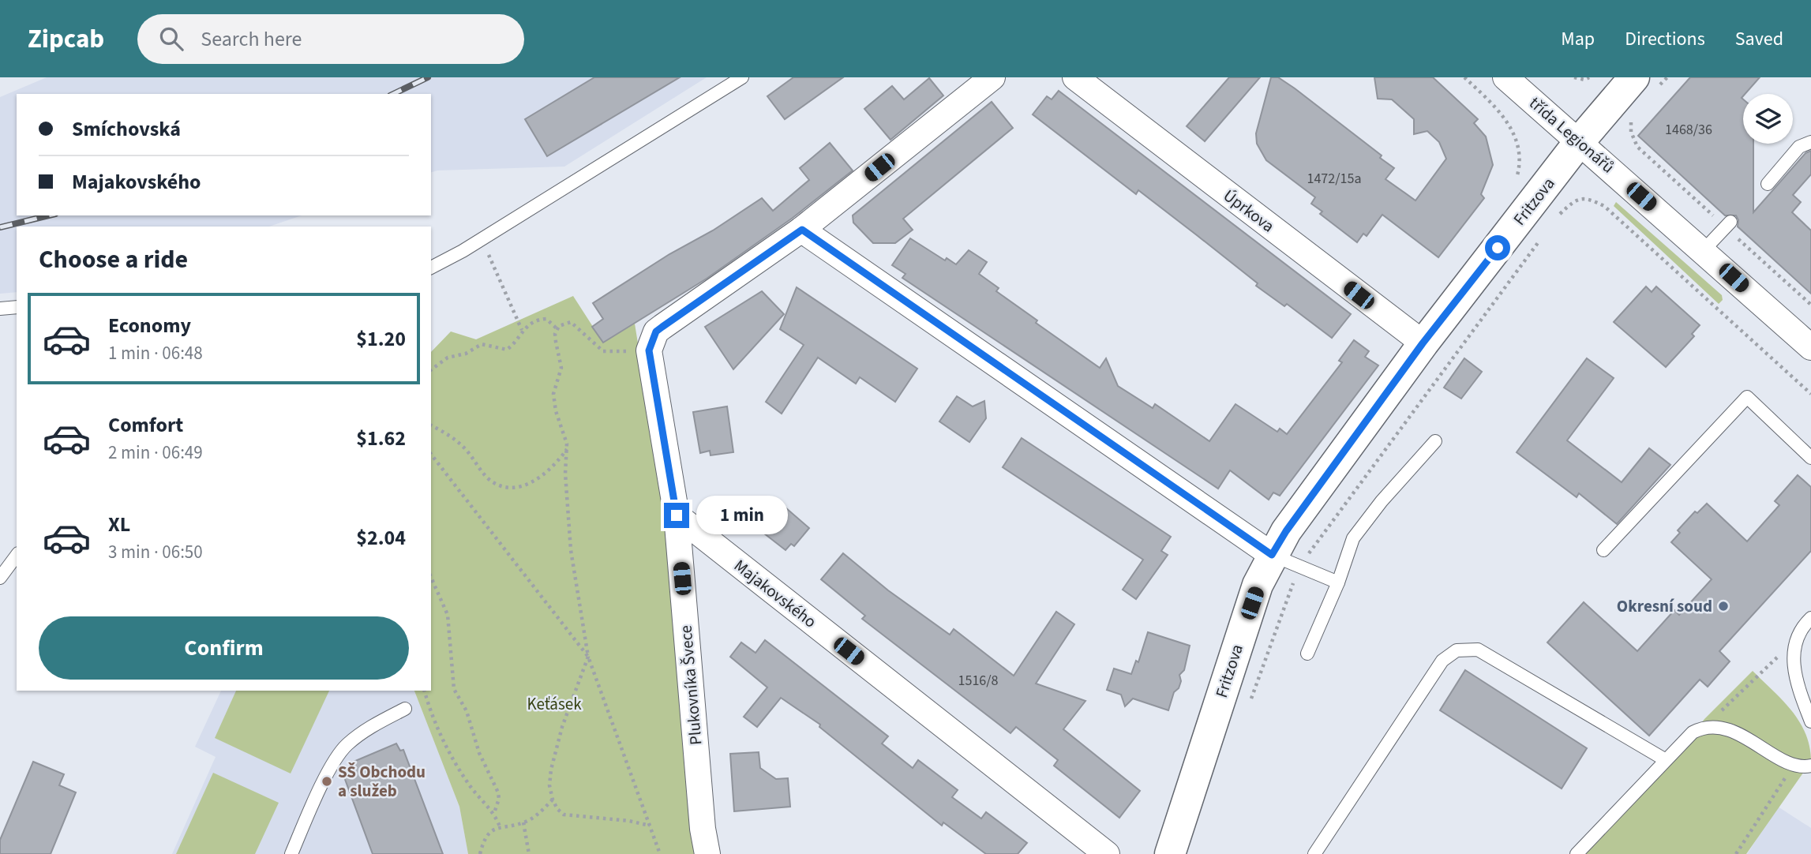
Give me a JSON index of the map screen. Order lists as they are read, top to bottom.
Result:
{
  "streets": {
    "street": [
      "třída Legionářů",
      "Fritzova",
      "Úprkova",
      "Majakovského",
      "Plukovníka Švece"
    ]
  },
  "crossings": [
    ["třída Legionářů", "Fritzova"],
    ["Fritzova", "Úprkova"],
    ["Majakovského", "Plukovníka Švece"]
  ],
  "parks": ["Keťásek"],
  "places": ["Okresní soud", "SŠ Obchodu a služeb"],
  "house_numbers": ["1468/36", "1472/15a", "1516/8"],
  "page": {
    "header": "Zipcab",
    "search": "Search here",
    "nav": ["Map", "Directions", "Saved"],
    "banner": ["Smíchovská", "Majakovského"],
    "heading": "Choose a ride",
    "list": [
      {
        "name": "Economy",
        "note": "1 min · 06:48",
        "value": "$1.20"
      },
      {
        "name": "Comfort",
        "note": "2 min · 06:49",
        "value": "$1.62"
      },
      {
        "name": "XL",
        "note": "3 min · 06:50",
        "value": "$2.04"
      }
    ],
    "bubble": "1 min",
    "buttons": "Confirm"
  }
}
